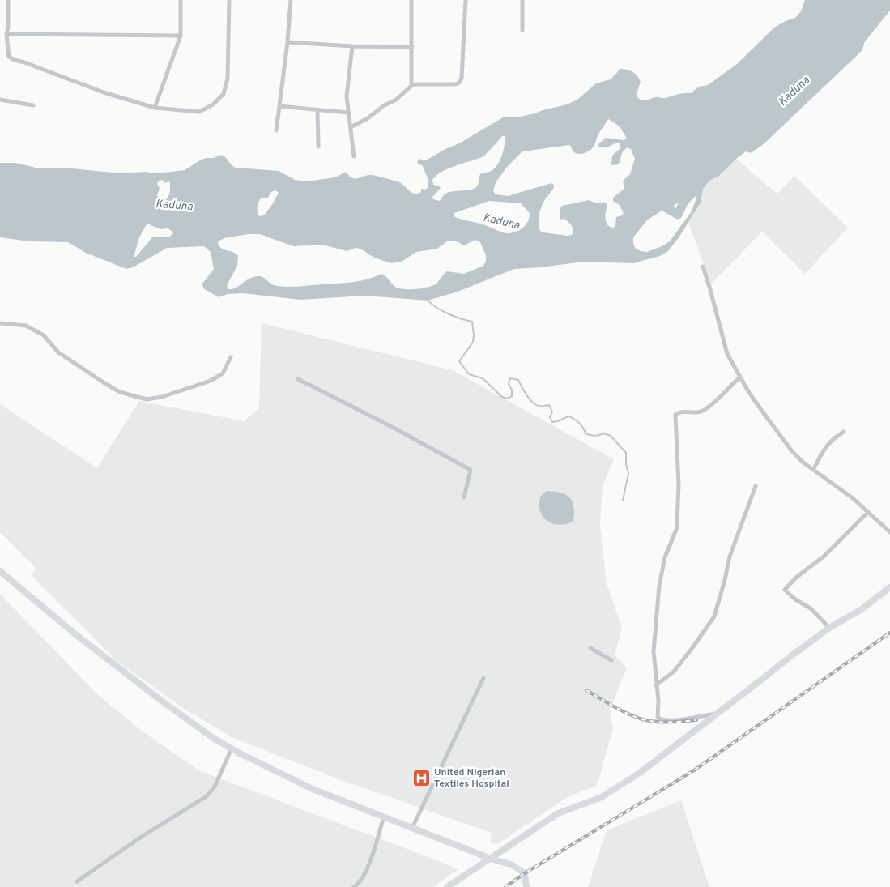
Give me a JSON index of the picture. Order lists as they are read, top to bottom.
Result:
{
  "water": ["Kaduna"],
  "places": {
    "hospital": ["United Nigerian Textiles Hospital"]
  }
}
